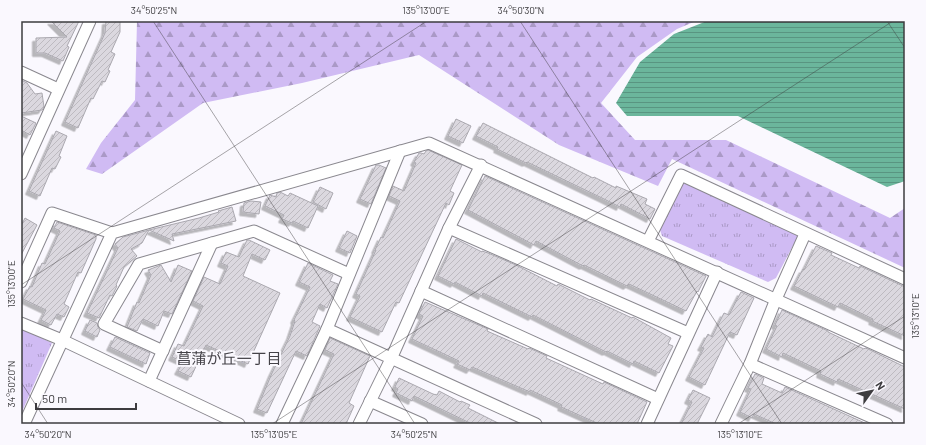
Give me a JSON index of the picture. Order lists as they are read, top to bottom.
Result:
{
  "districts": ["菖蒲が丘一丁目"],
  "scale_bar": "50 m",
  "north": "top right",
  "coordinates": [
    "34°50'25\"N",
    "135°13'00\"E",
    "34°50'30\"N",
    "135°13'10\"E",
    "34°50'20\"N",
    "135°13'05\"E"
  ]
}
